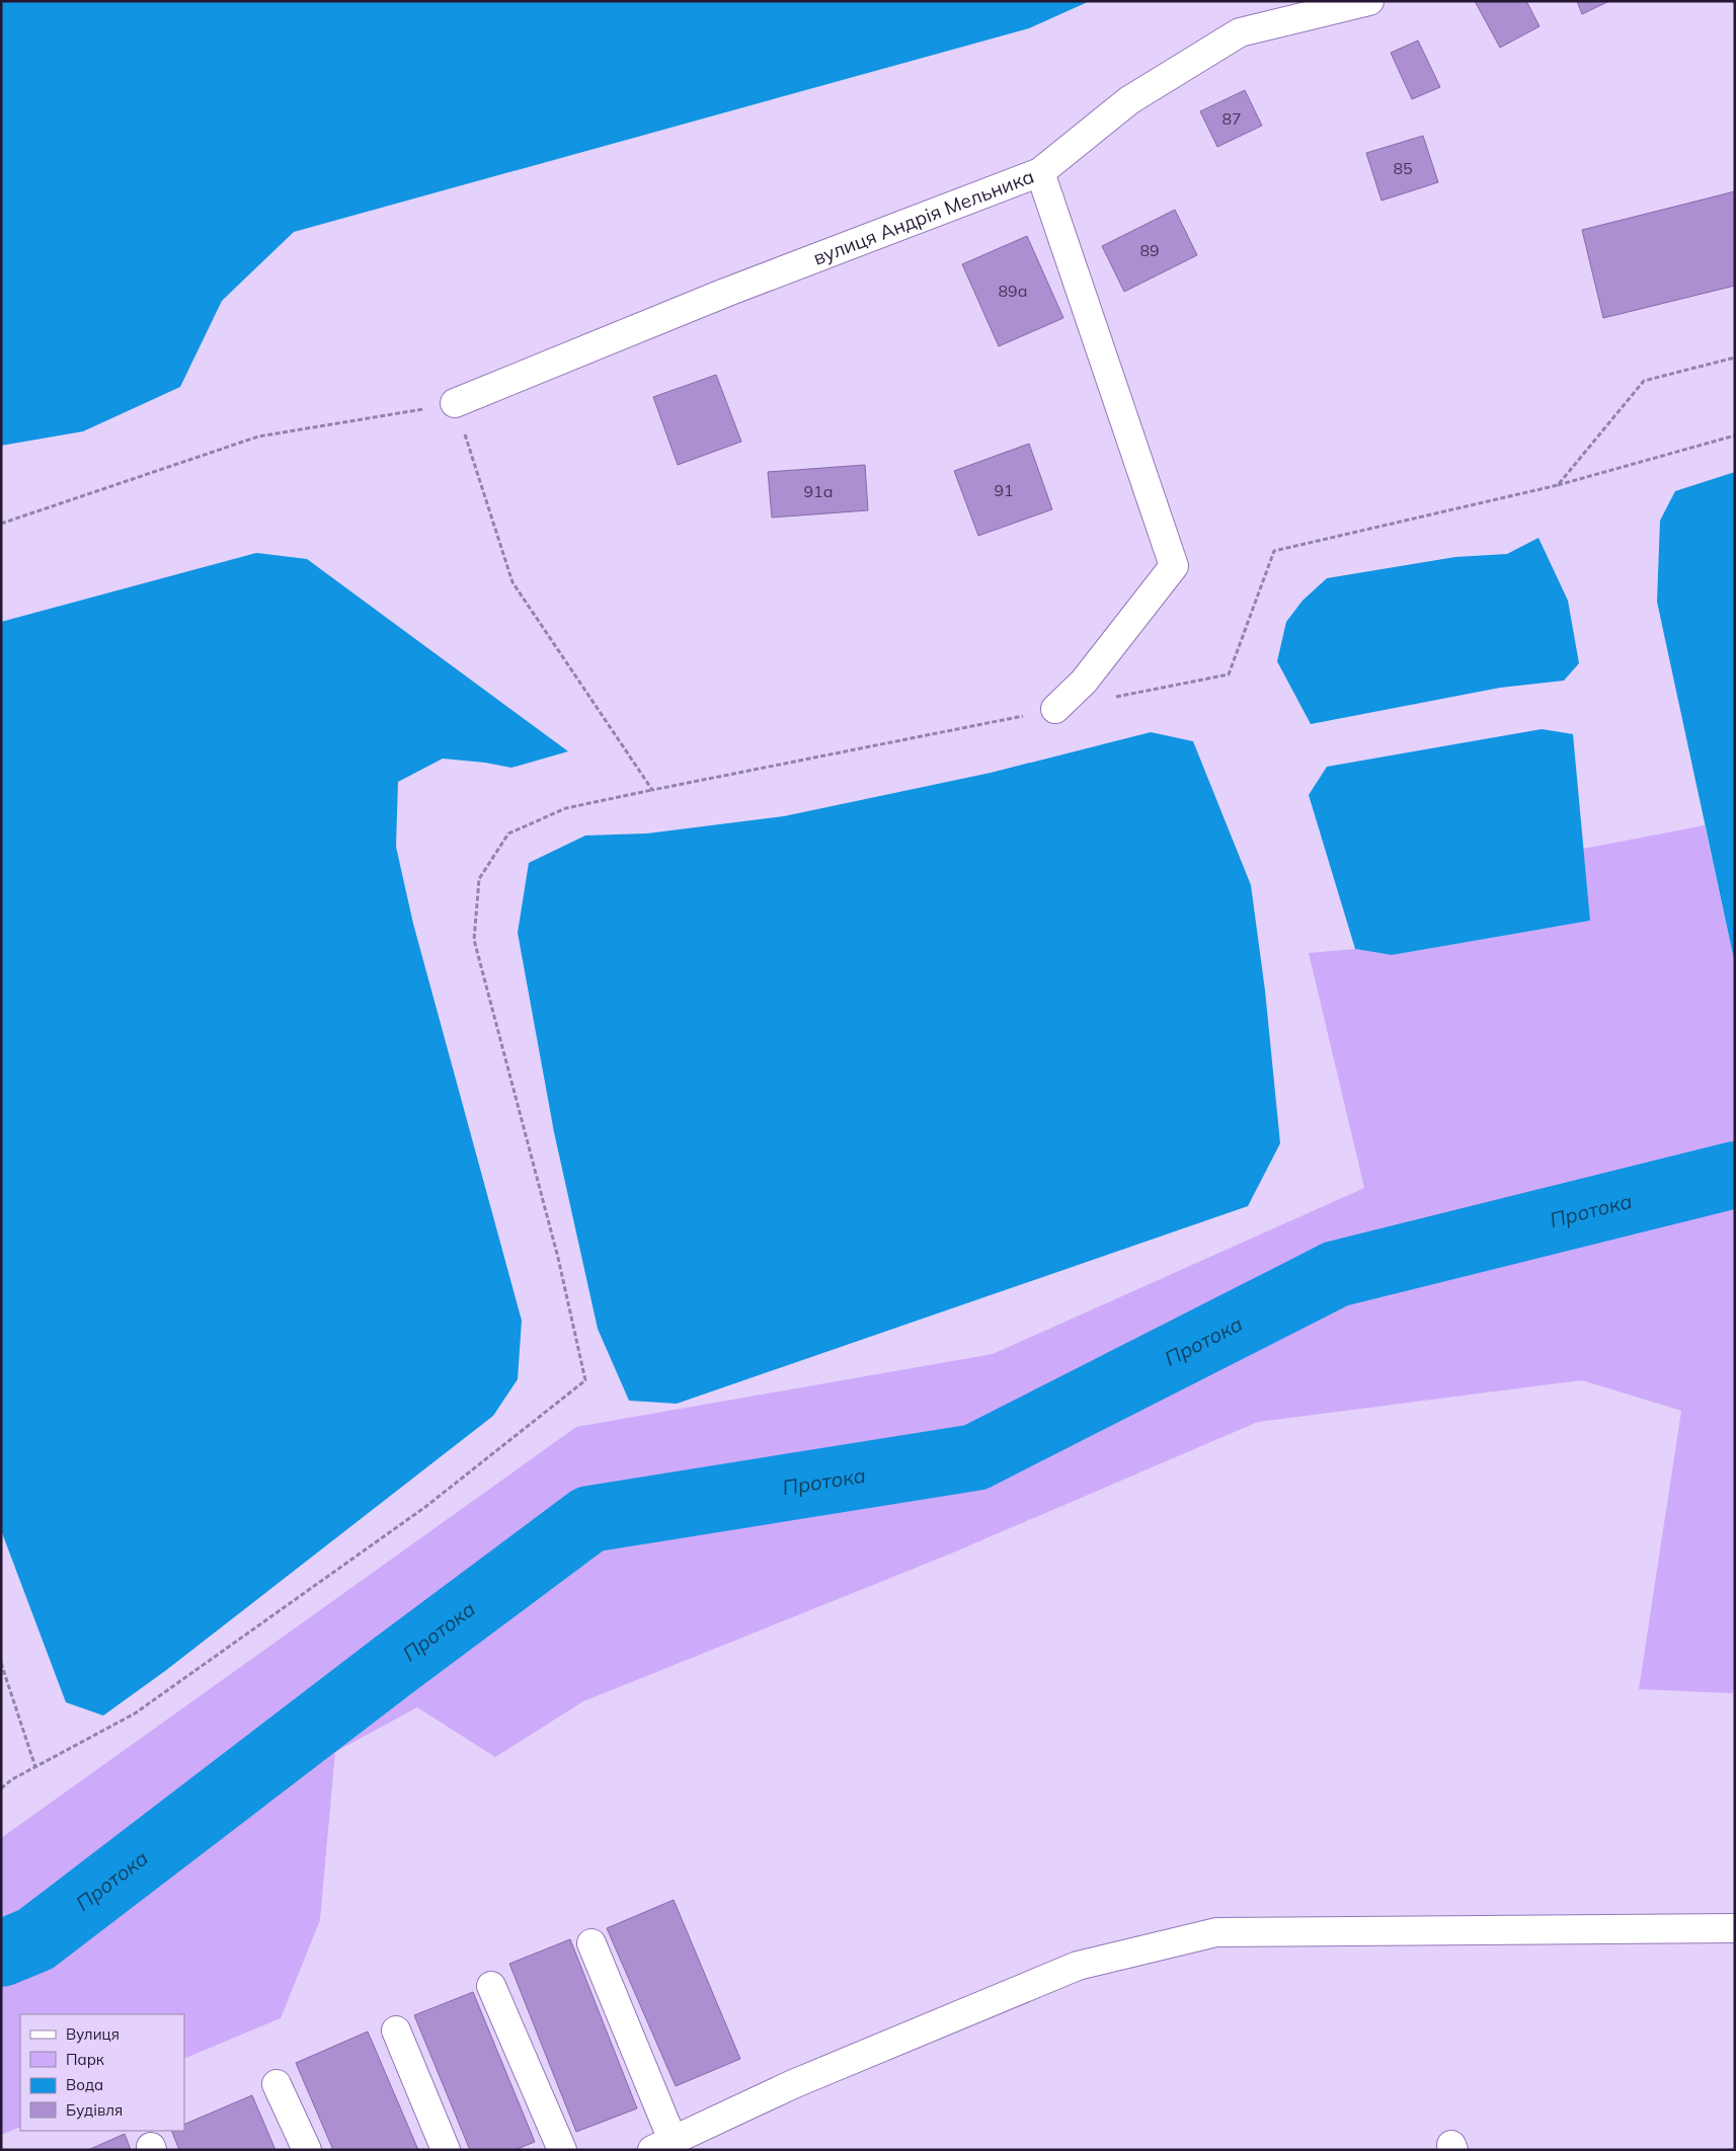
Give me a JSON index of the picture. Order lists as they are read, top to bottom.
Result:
{
  "streets": {
    "street": ["вулиця Андрія Мельника"]
  },
  "water": ["Протока"],
  "house_numbers": [
    "87",
    "85",
    "89",
    "89а",
    "91",
    "91а"
  ],
  "legend": [
    "Вулиця",
    "Парк",
    "Вода",
    "Будівля"
  ]
}
